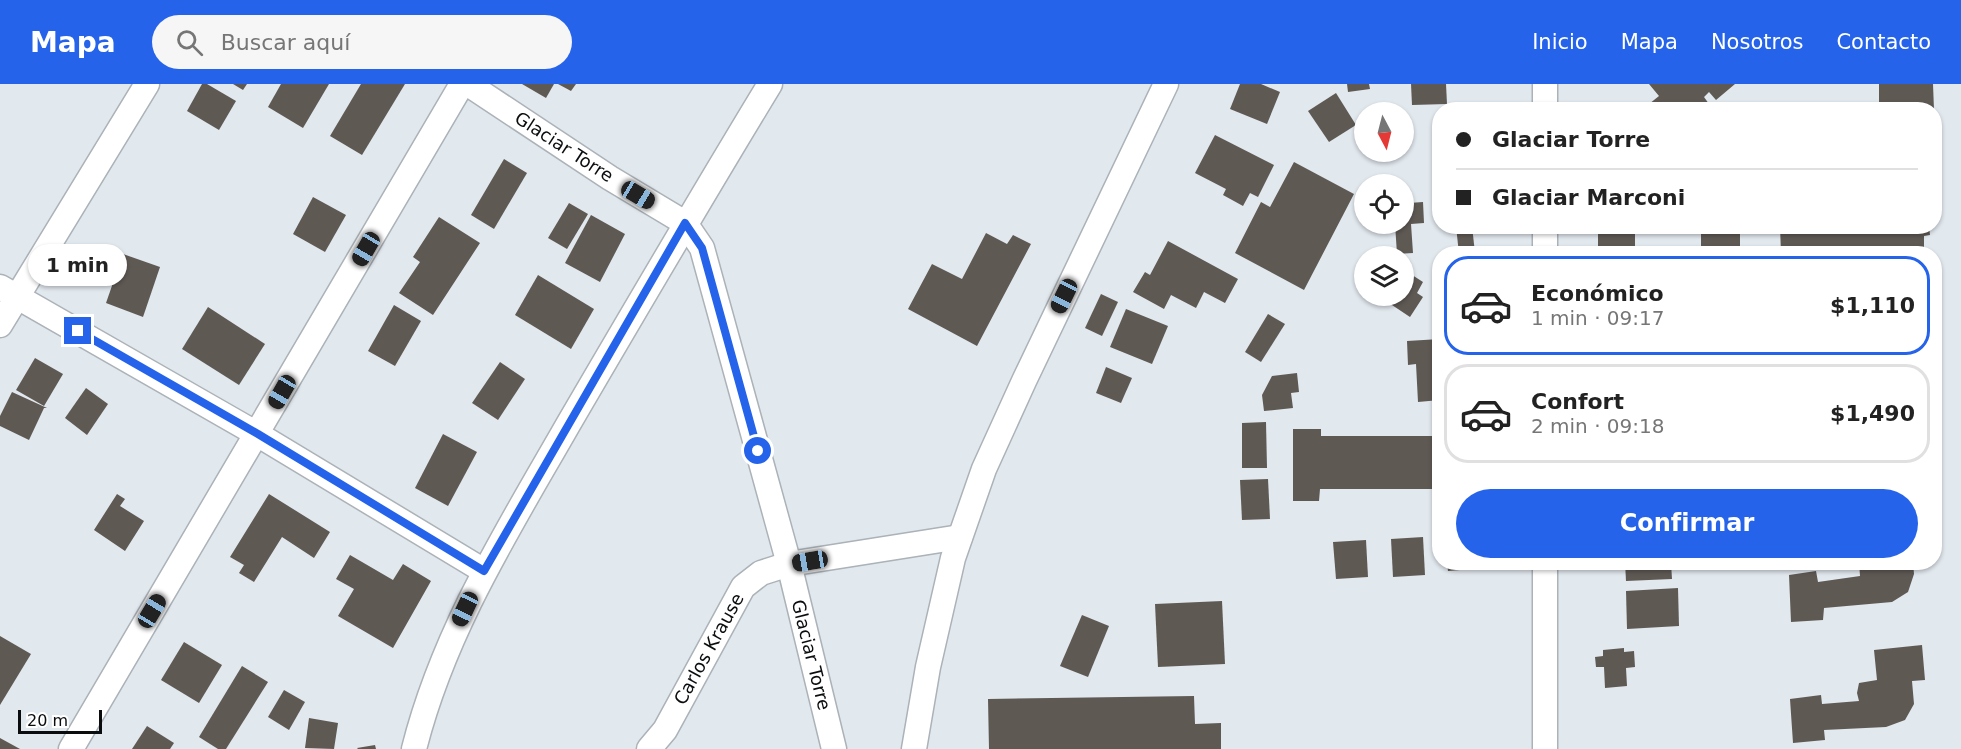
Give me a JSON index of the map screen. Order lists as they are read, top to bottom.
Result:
{
  "streets": {
    "street": ["Glaciar Torre", "Carlos Krause"]
  },
  "crossings": [
    ["Glaciar Torre", "Carlos Krause"]
  ],
  "scale_bar": "20 m",
  "north": "bottom",
  "page": {
    "header": "Mapa",
    "search": "Buscar aquí",
    "nav": [
      "Inicio",
      "Mapa",
      "Nosotros",
      "Contacto"
    ],
    "banner": ["Glaciar Torre", "Glaciar Marconi"],
    "bubble": "1 min",
    "list": [
      {
        "name": "Económico",
        "note": "1 min · 09:17",
        "value": "$1,110"
      },
      {
        "name": "Confort",
        "note": "2 min · 09:18",
        "value": "$1,490"
      }
    ],
    "buttons": "Confirmar",
    "scale": "20 m"
  }
}
